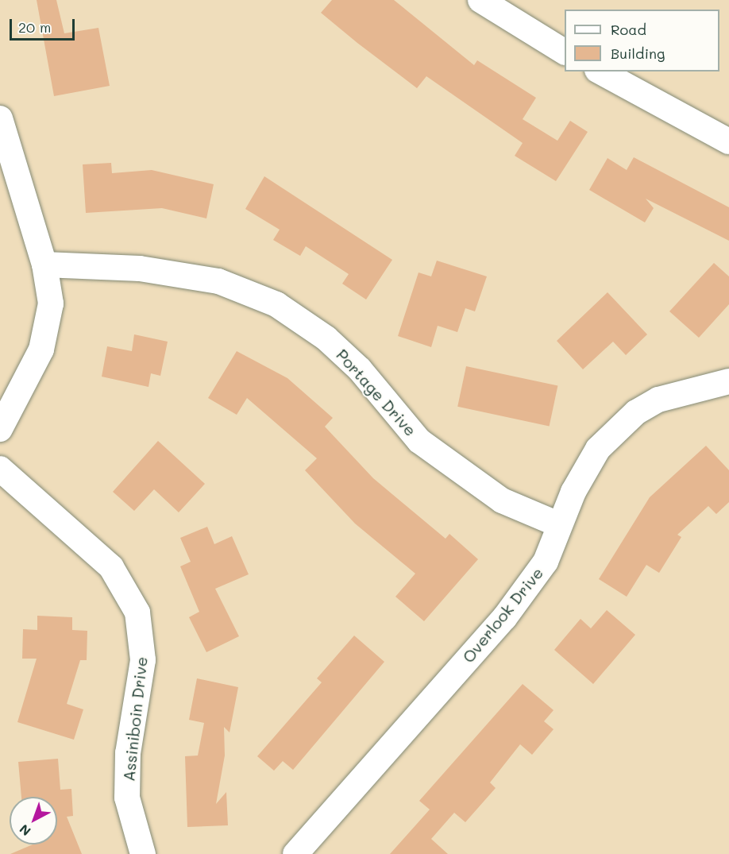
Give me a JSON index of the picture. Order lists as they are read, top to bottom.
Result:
{
  "streets": {
    "street": ["Portage Drive", "Overlook Drive", "Assiniboin Drive"]
  },
  "crossings": [
    ["Portage Drive", "Overlook Drive"]
  ],
  "legend": ["Road", "Building"],
  "scale_bar": "20 m",
  "north": "bottom left"
}
